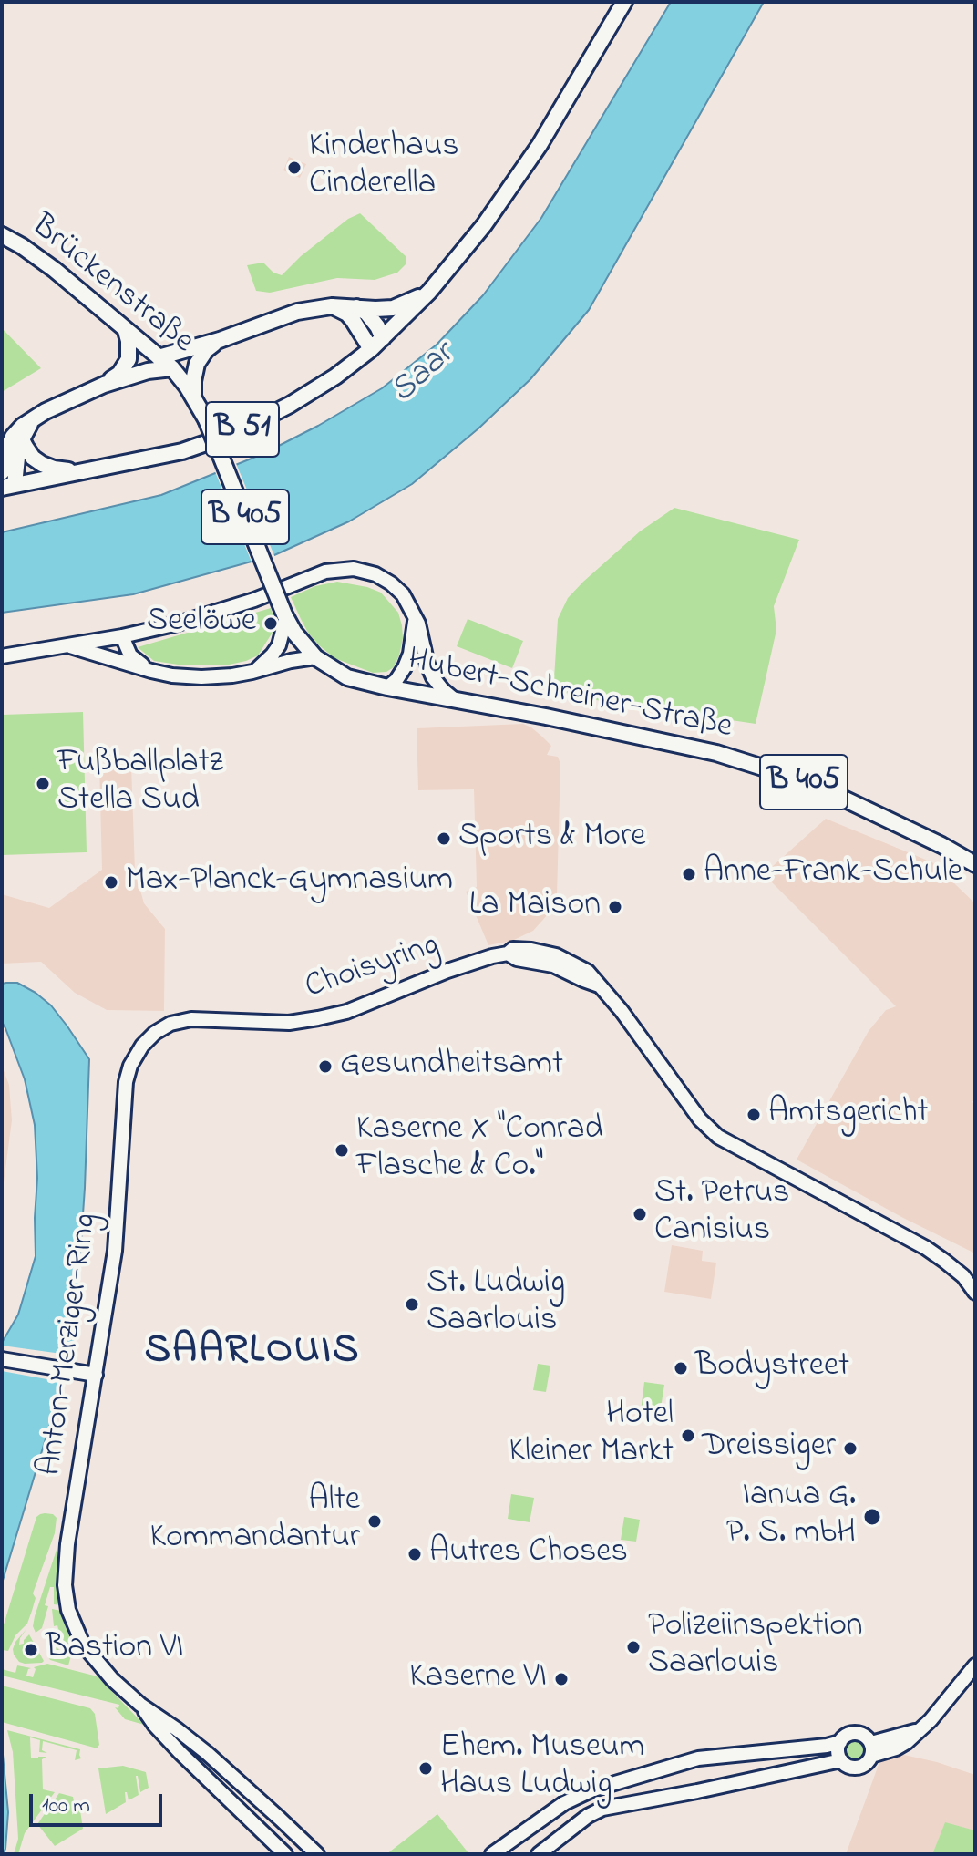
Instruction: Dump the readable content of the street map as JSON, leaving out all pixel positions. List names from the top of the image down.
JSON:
{
  "streets": {
    "main road": [
      "Brückenstraße",
      "B 51",
      "B 405",
      "Hubert-Schreiner-Straße"
    ],
    "street": ["Choisyring", "Anton-Merziger-Ring"]
  },
  "crossings": [
    ["Brückenstraße", "B 51"],
    ["Brückenstraße", "Hubert-Schreiner-Straße"],
    ["Choisyring", "Anton-Merziger-Ring"]
  ],
  "districts": ["SAARLOUIS"],
  "water": ["Saar"],
  "places": [
    "Kinderhaus Cinderella",
    "Seelöwe",
    "Fußballplatz Stella Sud",
    "Sports & More",
    "Anne-Frank-Schule",
    "Max-Planck-Gymnasium",
    "La Maison",
    "Gesundheitsamt",
    "Amtsgericht",
    "Kaserne X \"Conrad Flasche & Co.\"",
    "St. Petrus Canisius",
    "St. Ludwig Saarlouis",
    "Bodystreet",
    "Hotel Kleiner Markt",
    "Dreissiger",
    "Ianua G. P. S. mbH",
    "Alte Kommandantur",
    "Autres Choses",
    "Polizeiinspektion Saarlouis",
    "Bastion VI",
    "Kaserne VI",
    "Ehem. Museum Haus Ludwig"
  ],
  "scale_bar": "100 m"
}
